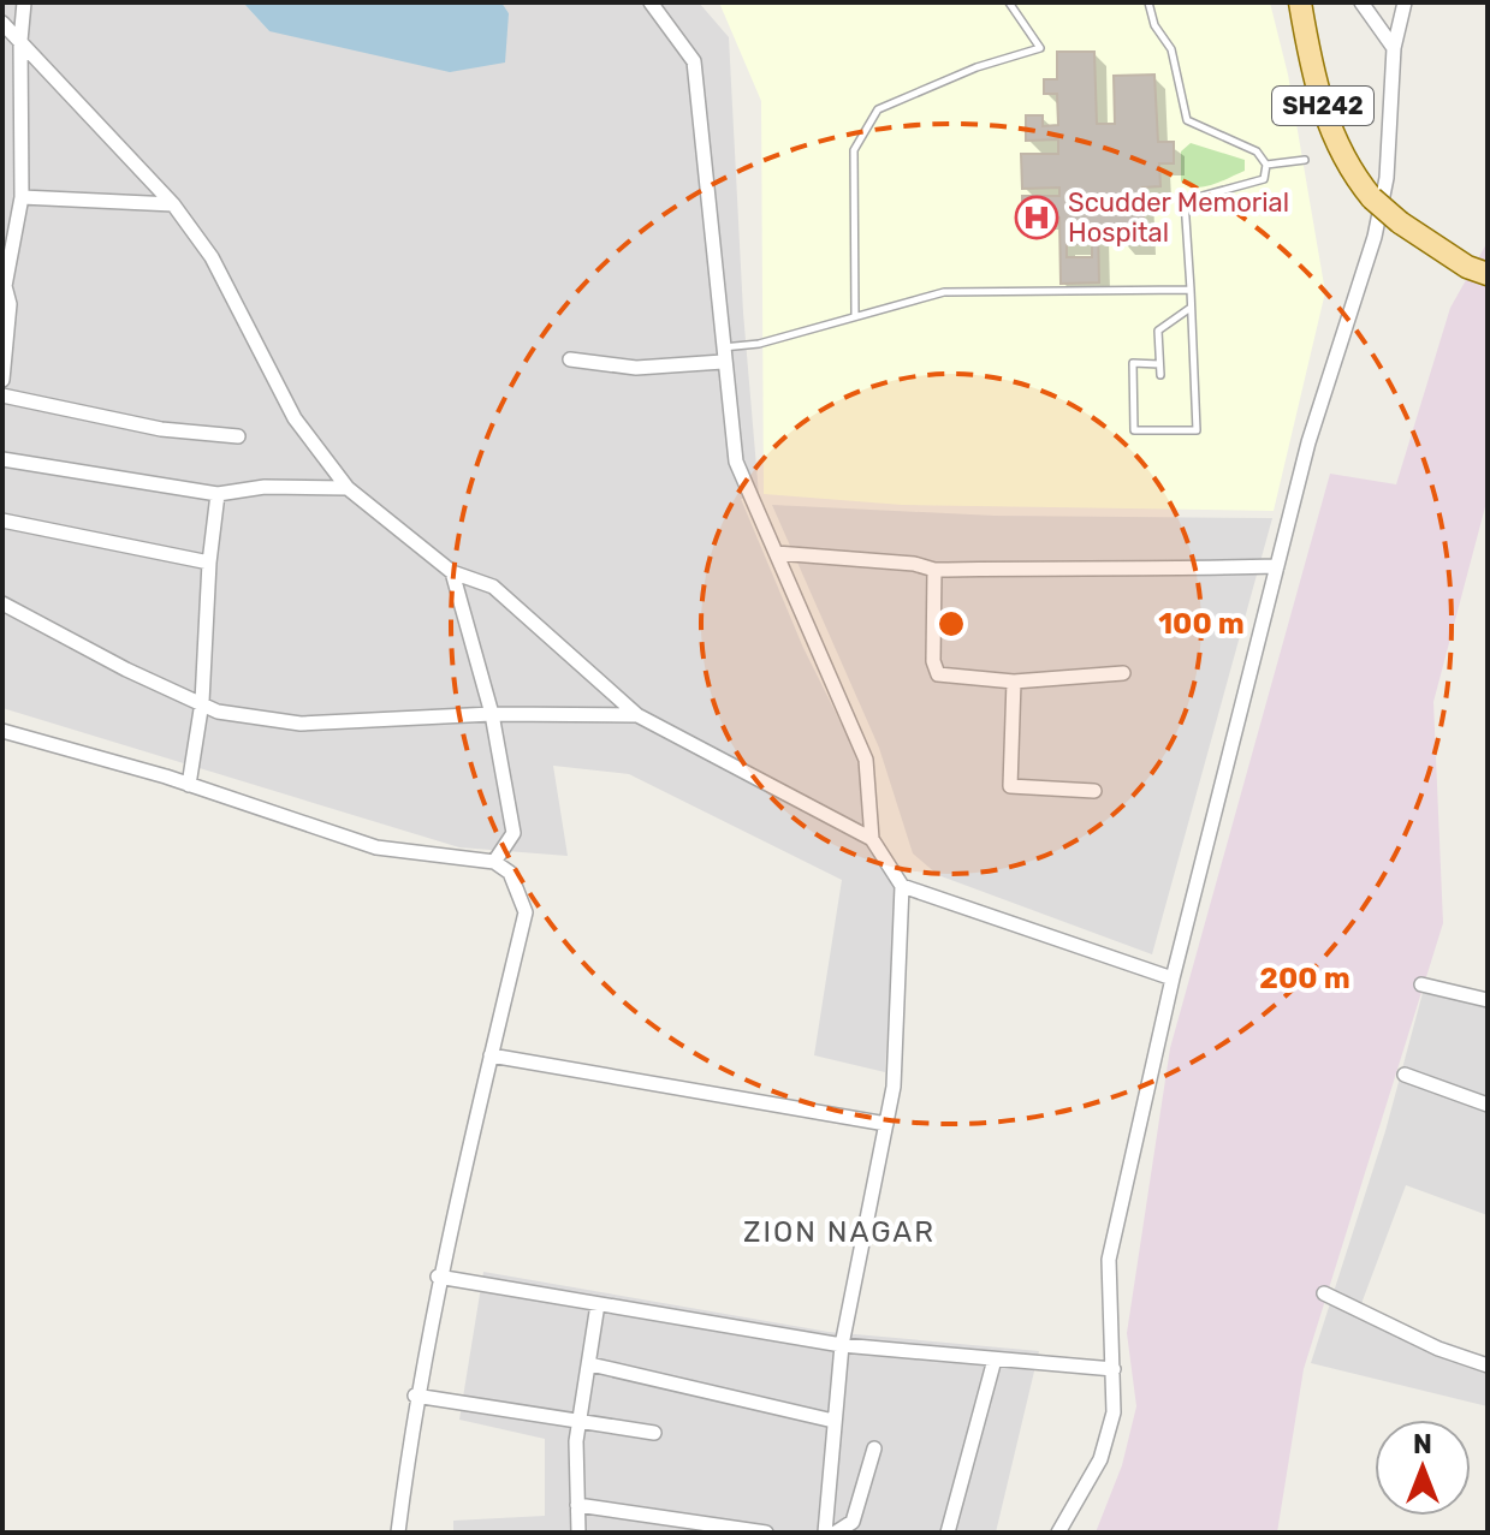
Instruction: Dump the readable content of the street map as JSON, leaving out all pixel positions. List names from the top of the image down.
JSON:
{
  "streets": {
    "main road": ["SH242"]
  },
  "districts": ["ZION NAGAR"],
  "places": {
    "hospital": ["Scudder Memorial Hospital"]
  },
  "north": "top",
  "rings": ["100 m", "200 m"]
}
